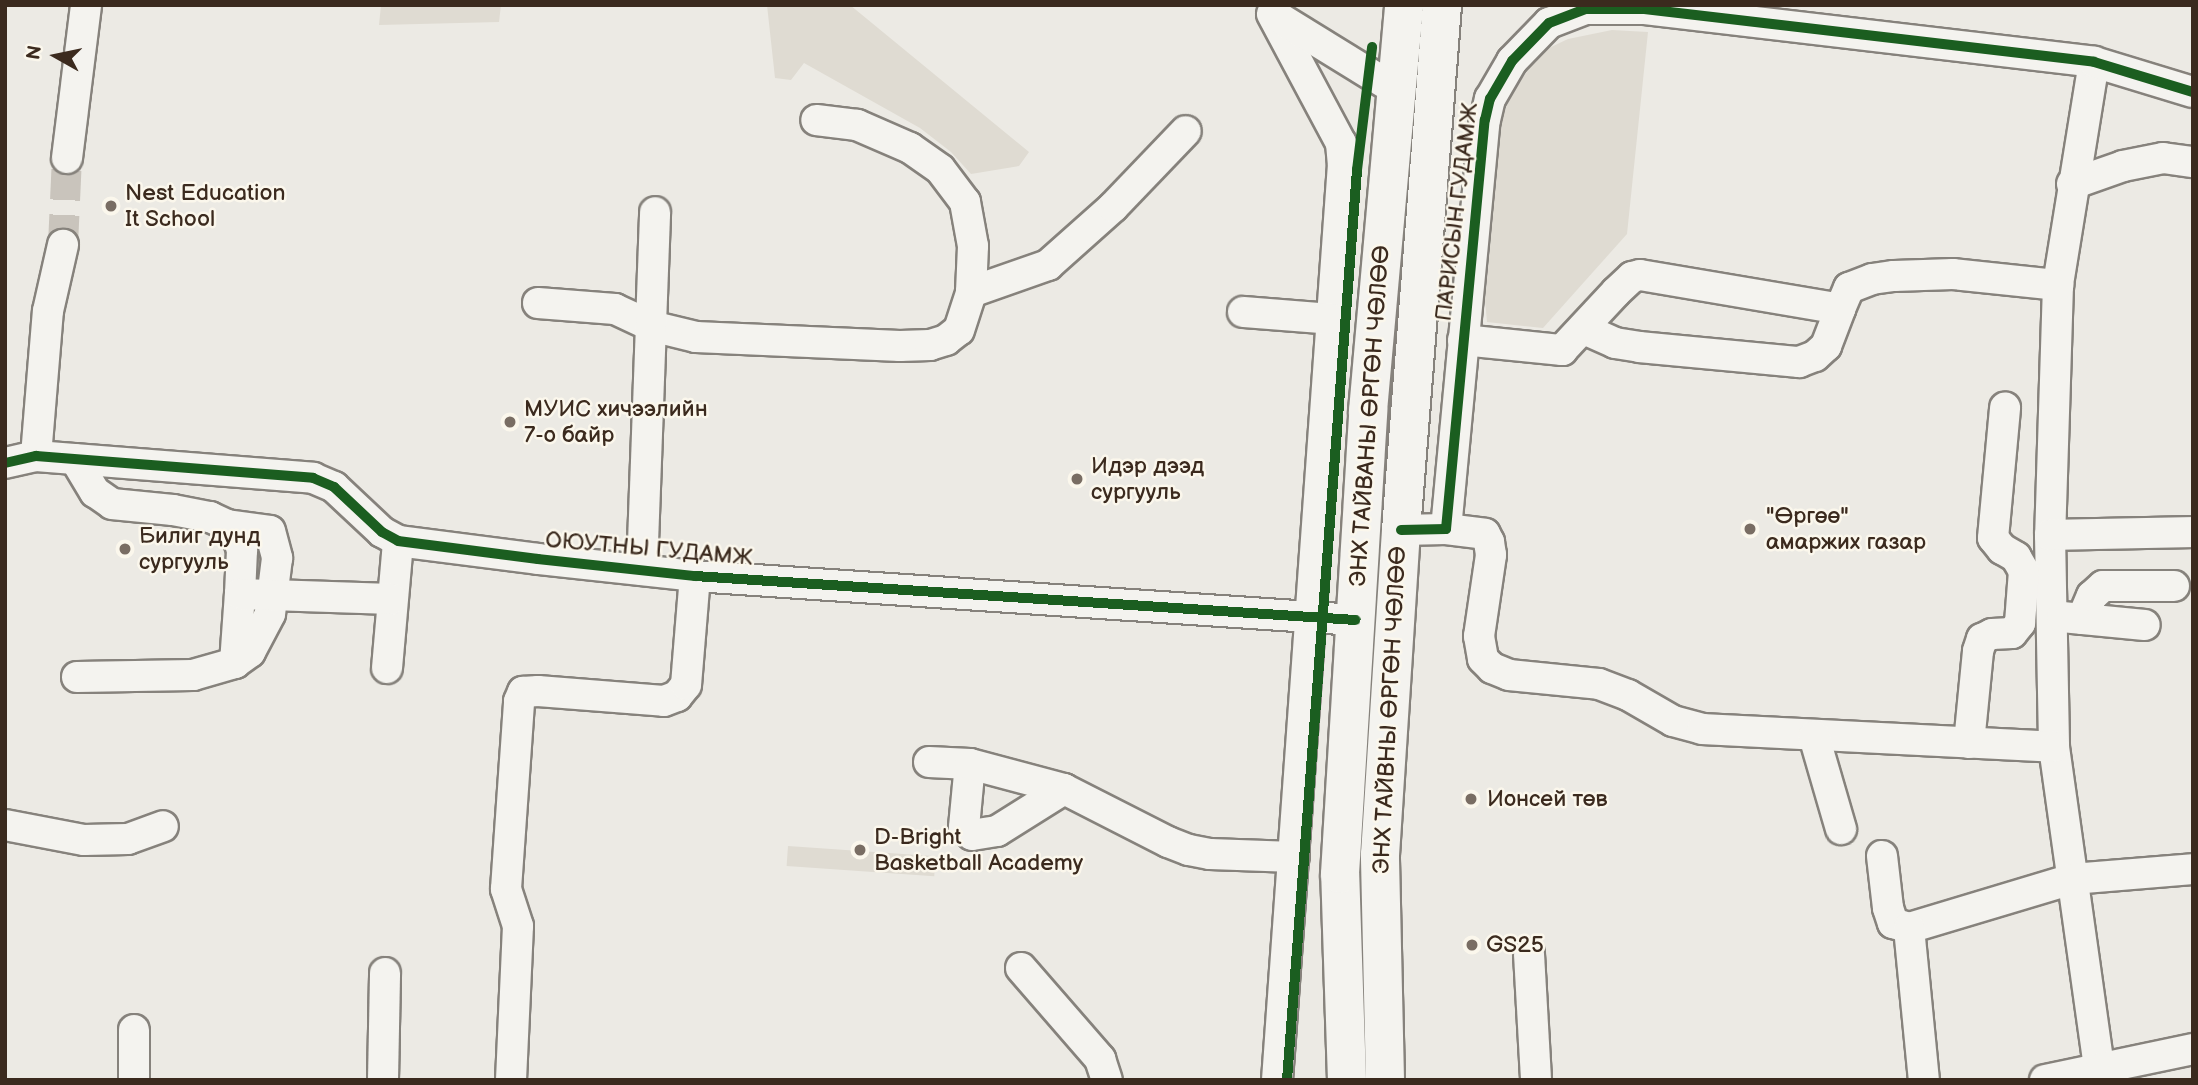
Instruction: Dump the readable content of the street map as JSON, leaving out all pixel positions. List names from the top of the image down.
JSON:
{
  "streets": {
    "highway": ["ЭНХ ТАЙВАНЫ ӨРГӨН ЧӨЛӨӨ", "ЭНХ ТАЙВНЫ ӨРГӨН ЧӨЛӨӨ"],
    "street": ["ПАРИСЫН ГУДАМЖ", "ОЮУТНЫ ГУДАМЖ"]
  },
  "crossings": [
    ["ЭНХ ТАЙВАНЫ ӨРГӨН ЧӨЛӨӨ", "ОЮУТНЫ ГУДАМЖ"]
  ],
  "places": [
    "Nest Education It School",
    "МУИС хичээлийн 7-о байр",
    "Идэр дээд сургууль",
    "\"Өргөө\" амаржих газар",
    "Билиг дунд сургууль",
    "Ионсей төв",
    "D-Bright Basketball Academy",
    "GS25"
  ],
  "north": "left"
}
